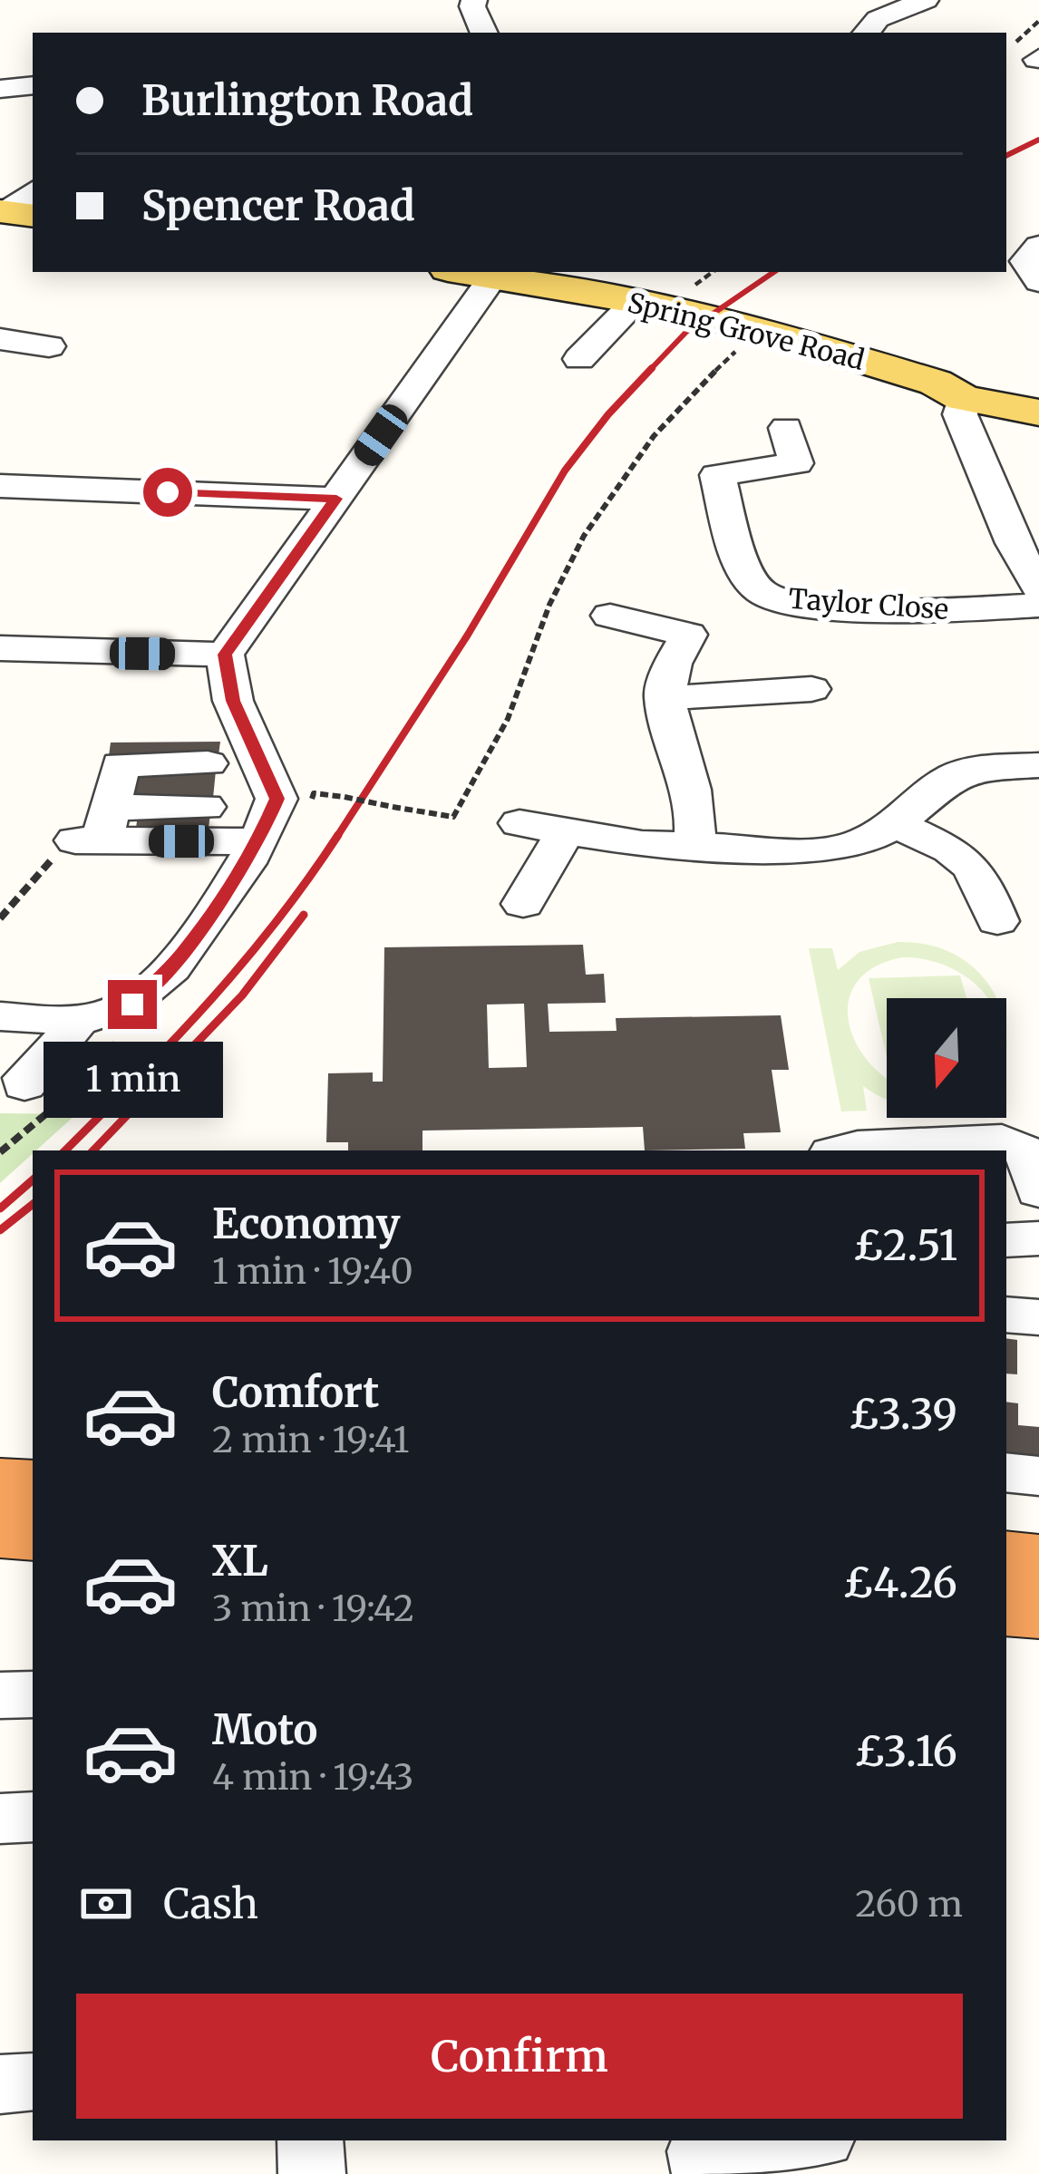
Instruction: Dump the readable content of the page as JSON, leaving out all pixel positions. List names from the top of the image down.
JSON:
{
  "streets": {
    "main road": ["Spring Grove Road"],
    "street": ["Taylor Close"]
  },
  "north": "bottom",
  "page": {
    "banner": ["Burlington Road", "Spencer Road"],
    "bubble": "1 min",
    "list": [
      {
        "name": "Economy",
        "note": "1 min · 19:40",
        "value": "£2.51"
      },
      {
        "name": "Comfort",
        "note": "2 min · 19:41",
        "value": "£3.39"
      },
      {
        "name": "XL",
        "note": "3 min · 19:42",
        "value": "£4.26"
      },
      {
        "name": "Moto",
        "note": "4 min · 19:43",
        "value": "£3.16"
      }
    ],
    "pay": ["Cash", "260 m"],
    "buttons": "Confirm"
  }
}
